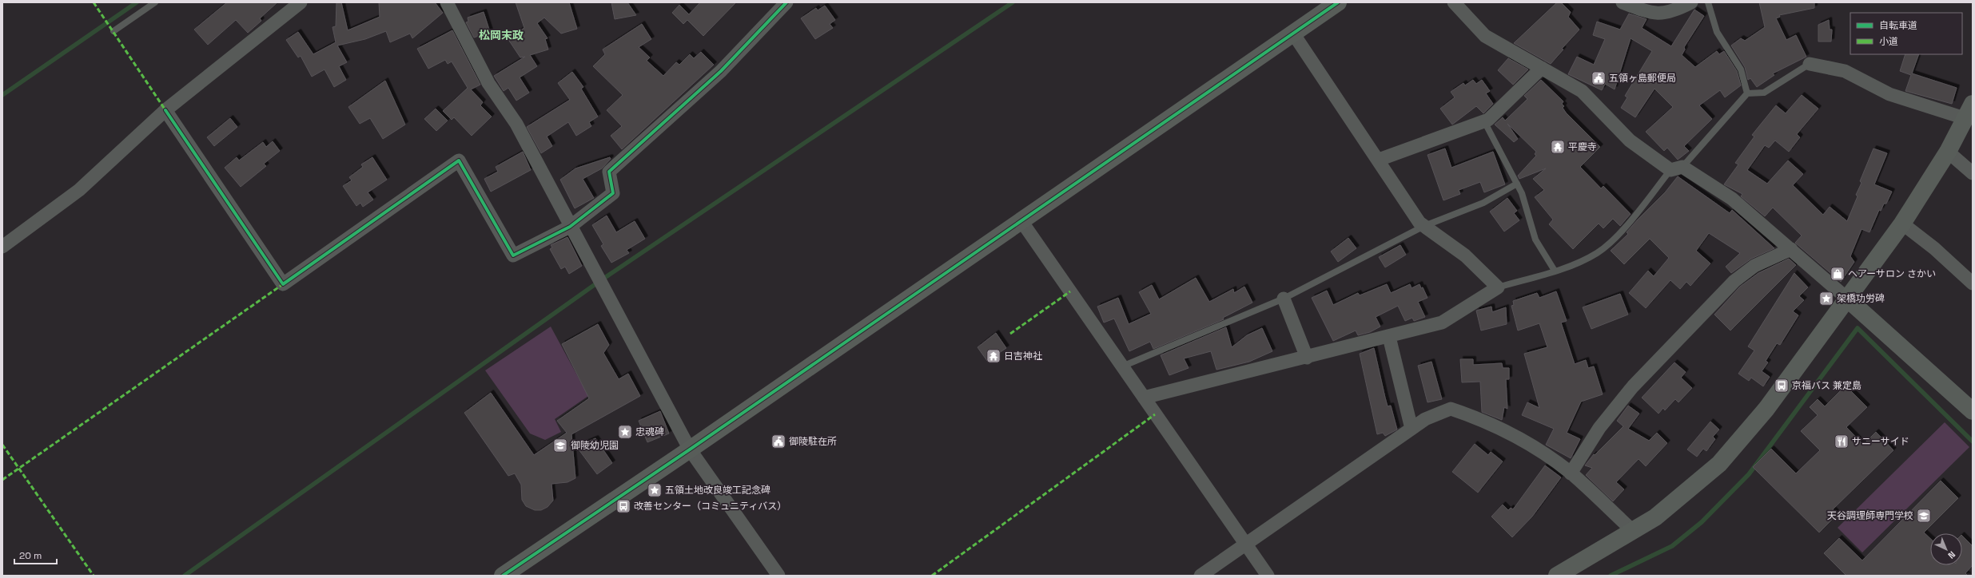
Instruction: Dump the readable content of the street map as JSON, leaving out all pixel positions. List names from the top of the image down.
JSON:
{
  "districts": ["松岡末政"],
  "places": {
    "public building": ["五領ヶ島郵便局", "御陵駐在所"],
    "temple": ["平慶寺", "日吉神社"],
    "shop": ["ヘアーサロン さかい"],
    "place": ["架橋功労碑", "忠魂碑", "五領土地改良竣工記念碑"],
    "bus stop": ["京福バス 兼定島", "改善センター（コミュニティバス）"],
    "restaurant": ["サニーサイド"],
    "school or university": ["御陵幼児園", "天谷調理師専門学校"]
  },
  "legend": ["自転車道", "小道"],
  "scale_bar": "20 m",
  "north": "bottom right"
}
